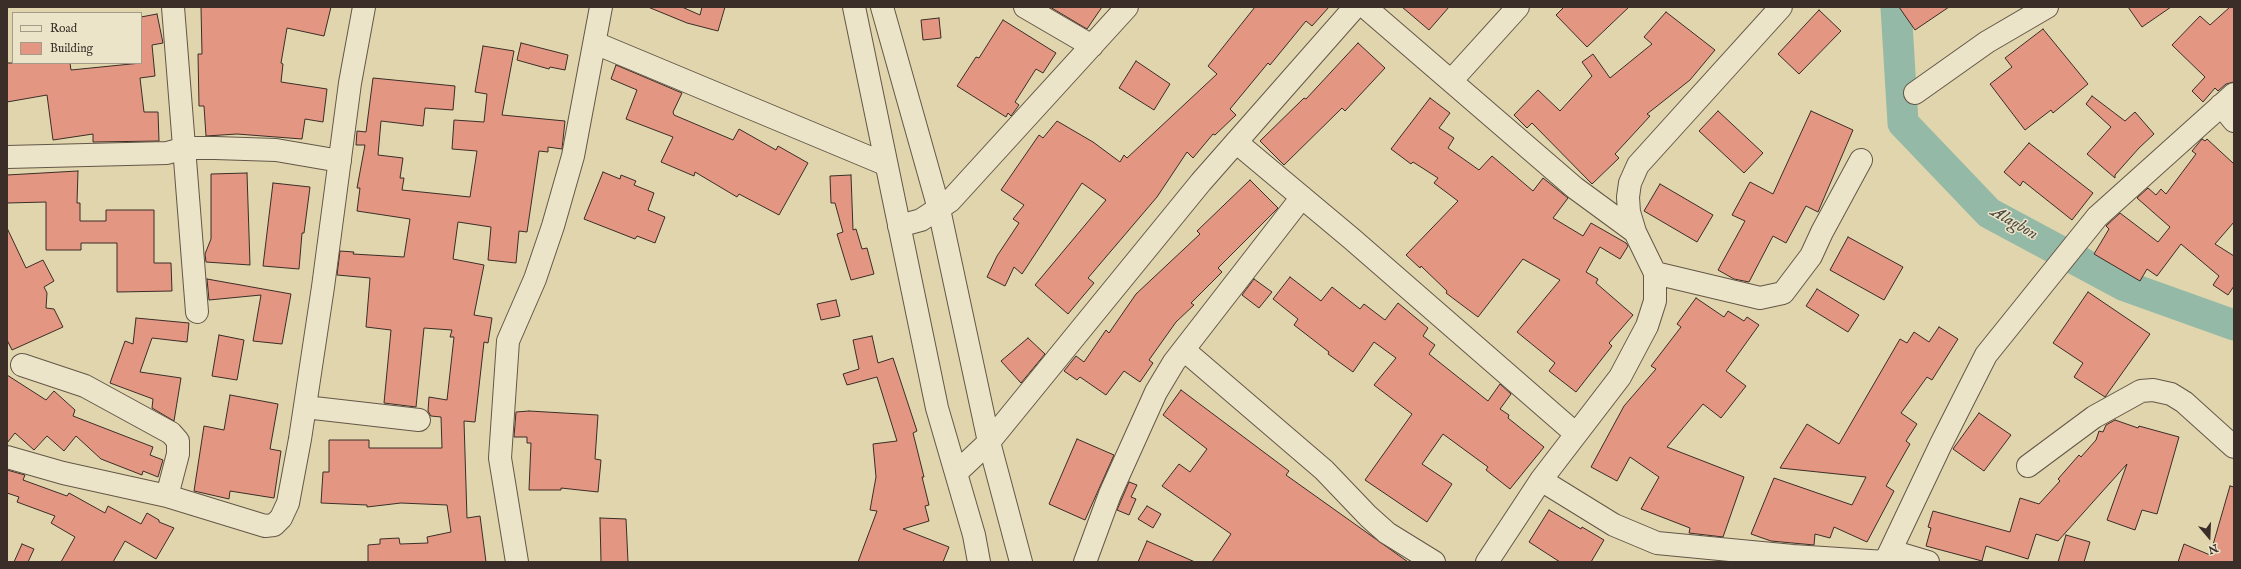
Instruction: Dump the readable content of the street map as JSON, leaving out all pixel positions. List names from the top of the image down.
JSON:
{
  "water": ["Alagbon"],
  "legend": ["Road", "Building"],
  "north": "bottom"
}
